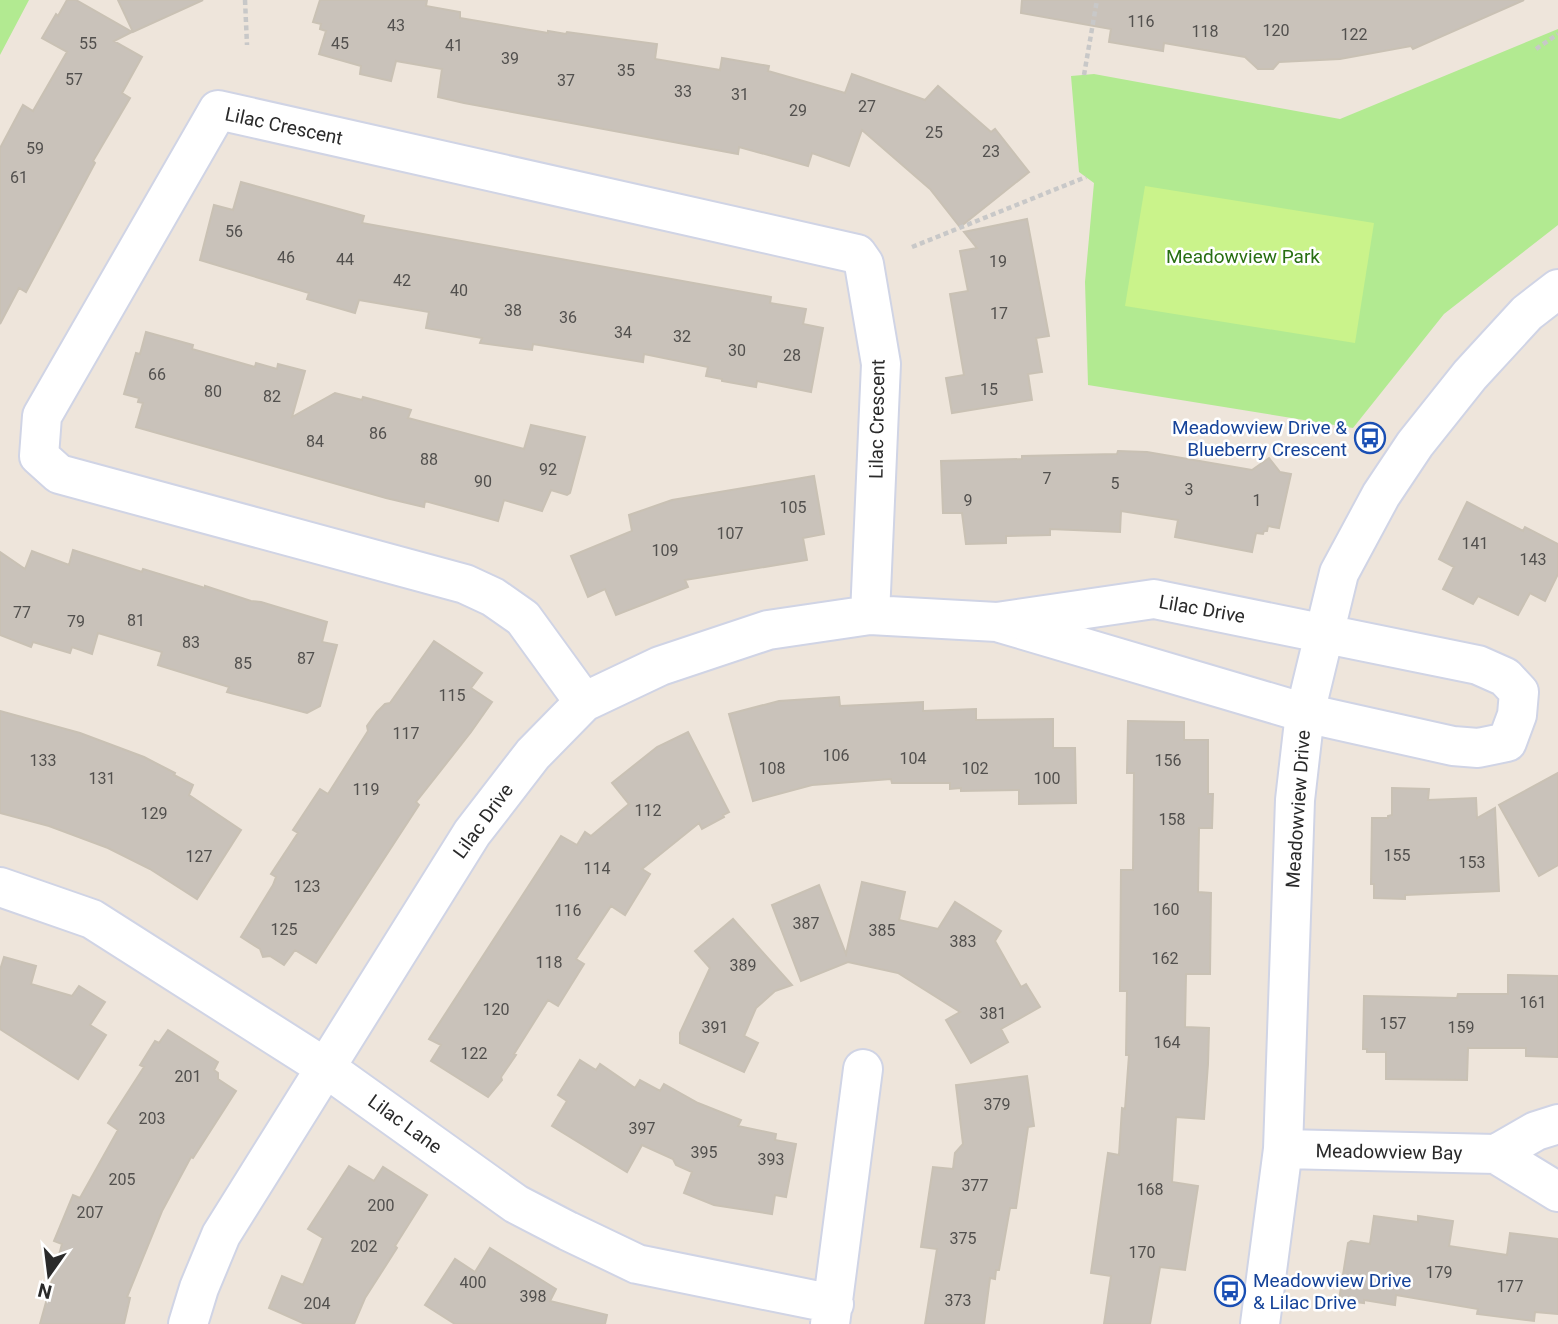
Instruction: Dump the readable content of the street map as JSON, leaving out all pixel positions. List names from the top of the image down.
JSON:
{
  "streets": {
    "street": [
      "Lilac Crescent",
      "Lilac Drive",
      "Meadowview Drive",
      "Lilac Lane",
      "Meadowview Bay"
    ]
  },
  "crossings": [
    ["Lilac Crescent", "Lilac Drive"],
    ["Lilac Drive", "Meadowview Drive"],
    ["Lilac Drive", "Lilac Lane"],
    ["Meadowview Drive", "Meadowview Bay"]
  ],
  "parks": ["Meadowview Park"],
  "places": {
    "bus stop": ["Meadowview Drive & Blueberry Crescent", "Meadowview Drive & Lilac Drive"]
  },
  "house_numbers": [
    "116",
    "43",
    "120",
    "118",
    "122",
    "55",
    "45",
    "41",
    "39",
    "35",
    "57",
    "37",
    "33",
    "31",
    "27",
    "29",
    "25",
    "59",
    "23",
    "61",
    "56",
    "46",
    "44",
    "19",
    "42",
    "40",
    "38",
    "17",
    "36",
    "34",
    "32",
    "30",
    "28",
    "66",
    "15",
    "80",
    "82",
    "86",
    "84",
    "88",
    "92",
    "7",
    "90",
    "5",
    "3",
    "9",
    "1",
    "105",
    "107",
    "141",
    "109",
    "143",
    "77",
    "81",
    "79",
    "83",
    "87",
    "85",
    "115",
    "117",
    "106",
    "104",
    "133",
    "156",
    "108",
    "102",
    "131",
    "100",
    "119",
    "112",
    "129",
    "158",
    "155",
    "127",
    "153",
    "114",
    "123",
    "160",
    "116",
    "387",
    "125",
    "385",
    "383",
    "162",
    "118",
    "389",
    "161",
    "120",
    "381",
    "157",
    "391",
    "159",
    "164",
    "122",
    "201",
    "379",
    "203",
    "397",
    "395",
    "393",
    "205",
    "377",
    "168",
    "200",
    "207",
    "375",
    "202",
    "170",
    "179",
    "400",
    "177",
    "398",
    "373",
    "204"
  ],
  "north": "bottom"
}
